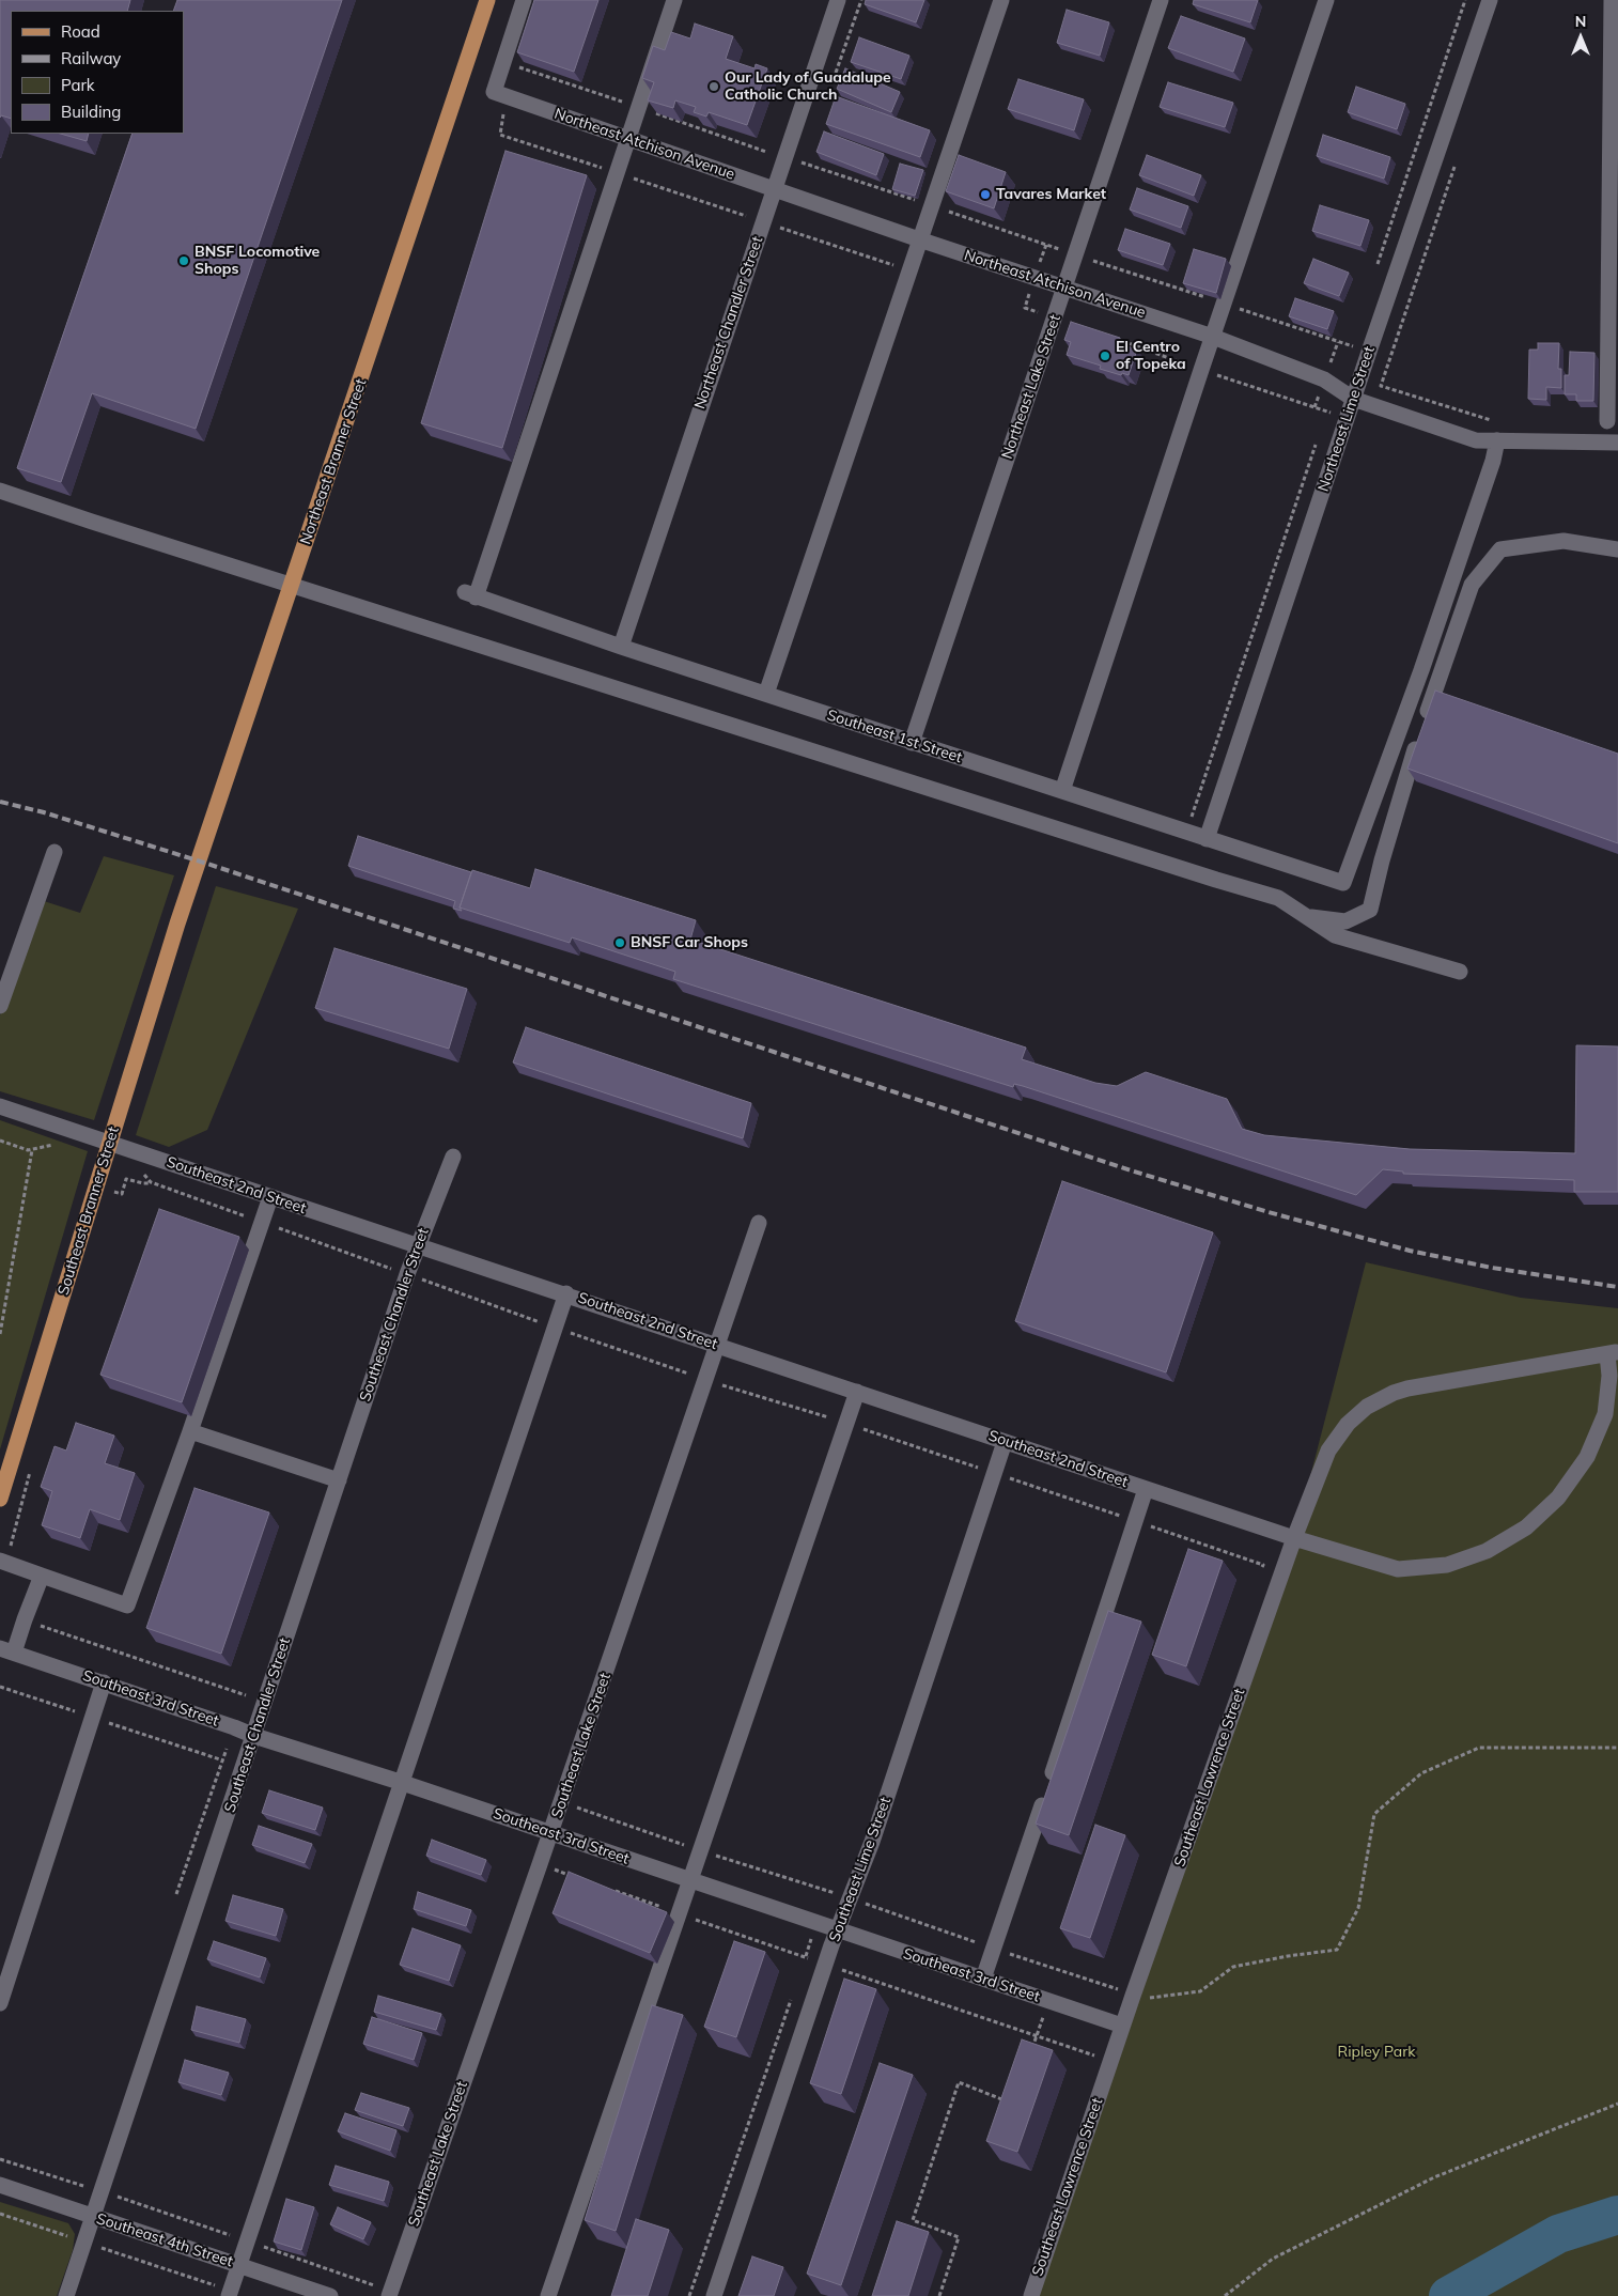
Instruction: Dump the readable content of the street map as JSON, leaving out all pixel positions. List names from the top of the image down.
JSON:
{
  "streets": {
    "main road": ["Northeast Branner Street", "Southeast Branner Street"],
    "street": [
      "Northeast Atchison Avenue",
      "Northeast Chandler Street",
      "Northeast Lake Street",
      "Northeast Lime Street",
      "Southeast 1st Street",
      "Southeast 2nd Street",
      "Southeast Chandler Street",
      "Southeast 3rd Street",
      "Southeast Lake Street",
      "Southeast Lawrence Street",
      "Southeast Lime Street",
      "Southeast 4th Street"
    ]
  },
  "crossings": [
    ["Northeast Atchison Avenue", "Northeast Chandler Street"],
    ["Northeast Atchison Avenue", "Northeast Lake Street"],
    ["Northeast Atchison Avenue", "Northeast Lime Street"],
    ["Northeast Atchison Avenue", "Southeast 1st Street"],
    ["Northeast Chandler Street", "Southeast 1st Street"],
    ["Northeast Lake Street", "Southeast 1st Street"],
    ["Northeast Lime Street", "Southeast 1st Street"],
    ["Northeast Branner Street", "Southeast Branner Street"],
    ["Southeast 2nd Street", "Southeast Chandler Street"],
    ["Southeast 2nd Street", "Southeast Lake Street"],
    ["Southeast 2nd Street", "Southeast Lawrence Street"],
    ["Southeast 2nd Street", "Southeast Lime Street"],
    ["Southeast Chandler Street", "Southeast 3rd Street"],
    ["Southeast Chandler Street", "Southeast 4th Street"],
    ["Southeast 3rd Street", "Southeast Lake Street"],
    ["Southeast 3rd Street", "Southeast Lawrence Street"],
    ["Southeast 3rd Street", "Southeast Lime Street"]
  ],
  "parks": ["Ripley Park"],
  "places": [
    "Our Lady of Guadalupe Catholic Church",
    "Tavares Market",
    "BNSF Locomotive Shops",
    "El Centro of Topeka",
    "BNSF Car Shops"
  ],
  "legend": [
    "Road",
    "Railway",
    "Park",
    "Building"
  ],
  "north": "top"
}
